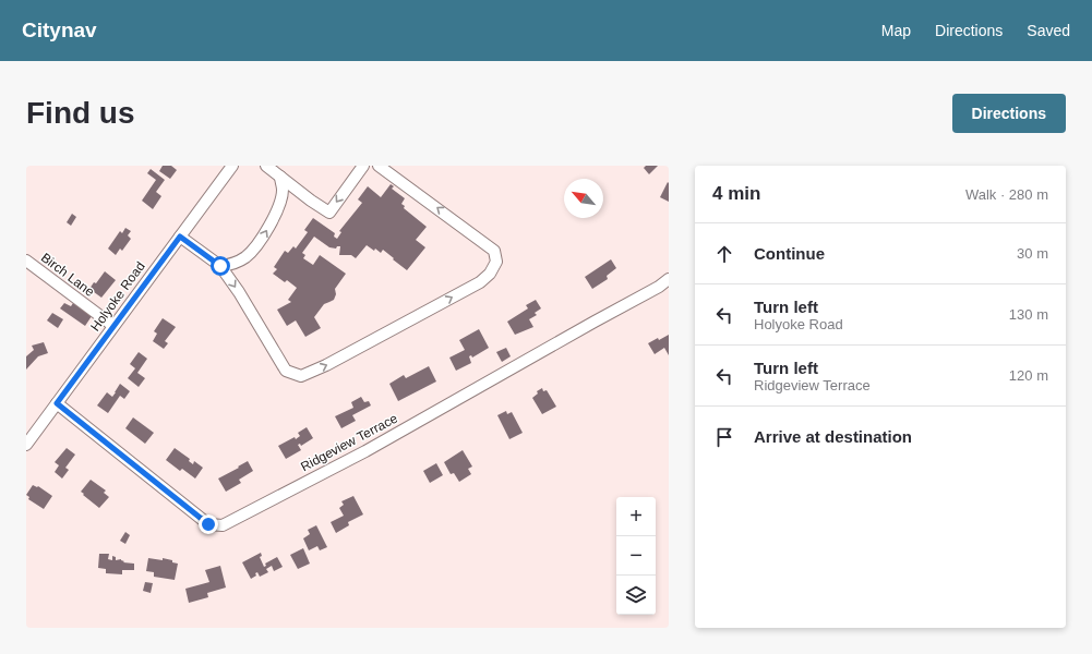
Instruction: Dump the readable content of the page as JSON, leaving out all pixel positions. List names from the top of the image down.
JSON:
{
  "streets": {
    "street": ["Birch Lane", "Holyoke Road", "Ridgeview Terrace"]
  },
  "crossings": [
    ["Birch Lane", "Holyoke Road"],
    ["Holyoke Road", "Ridgeview Terrace"]
  ],
  "north": "top left",
  "page": {
    "header": "Citynav",
    "nav": ["Map", "Directions", "Saved"],
    "buttons": "Directions",
    "title": "Find us",
    "heading": ["4 min", "Walk · 280 m"],
    "list": [
      ["Continue", "30 m"],
      ["Turn left", "Holyoke Road", "130 m"],
      ["Turn left", "Ridgeview Terrace", "120 m"],
      "Arrive at destination"
    ],
    "map_buttons": ["+", "−"]
  }
}
